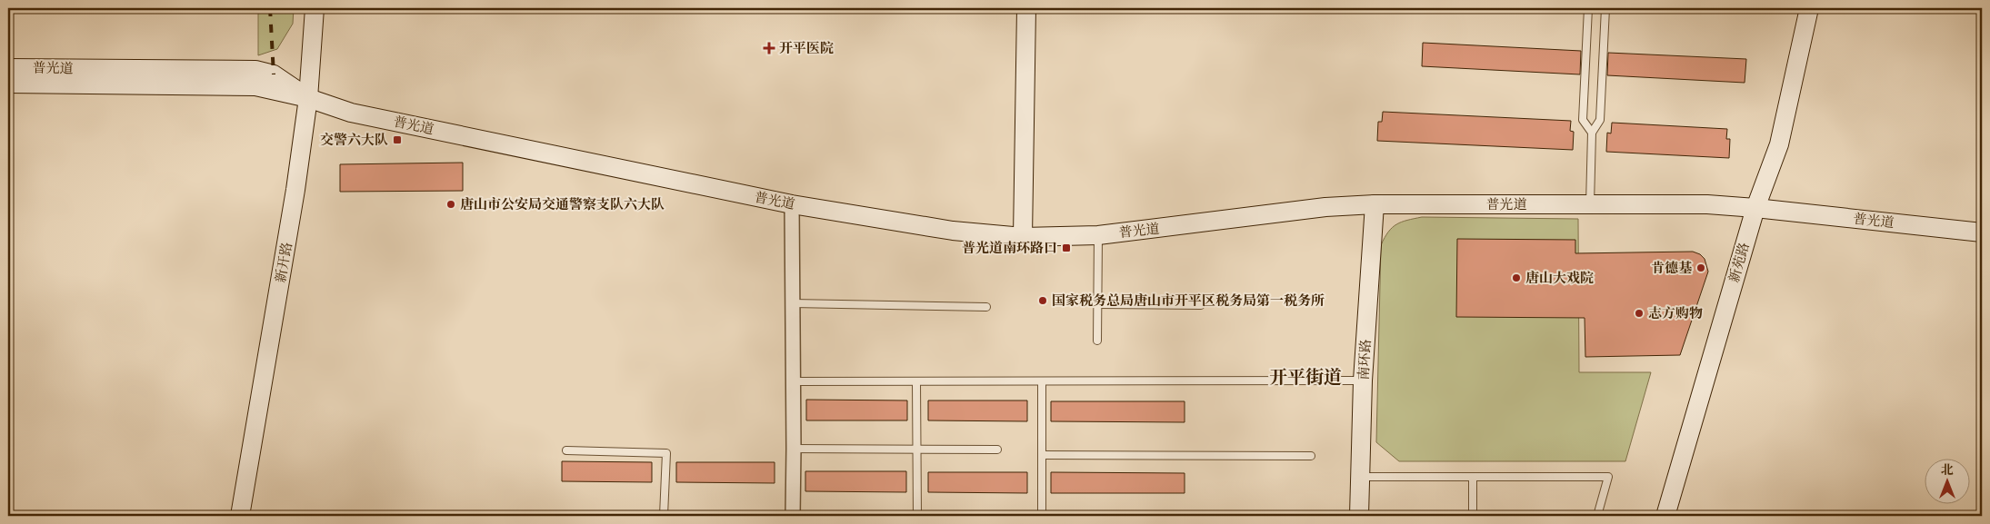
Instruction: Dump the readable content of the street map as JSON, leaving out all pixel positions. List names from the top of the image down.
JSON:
{
  "streets": {
    "street": [
      "普光道",
      "新开路",
      "新苑路",
      "南环路"
    ]
  },
  "crossings": [
    ["普光道", "新开路"],
    ["普光道", "新苑路"],
    ["普光道", "南环路"]
  ],
  "districts": ["开平街道"],
  "places": {
    "health": ["开平医院"],
    "transit": ["交警六大队", "普光道南环路口"],
    "other": [
      "唐山市公安局交通警察支队六大队",
      "肯德基",
      "唐山大戏院",
      "国家税务总局唐山市开平区税务局第一税务所",
      "志方购物"
    ]
  },
  "north": "top"
}
